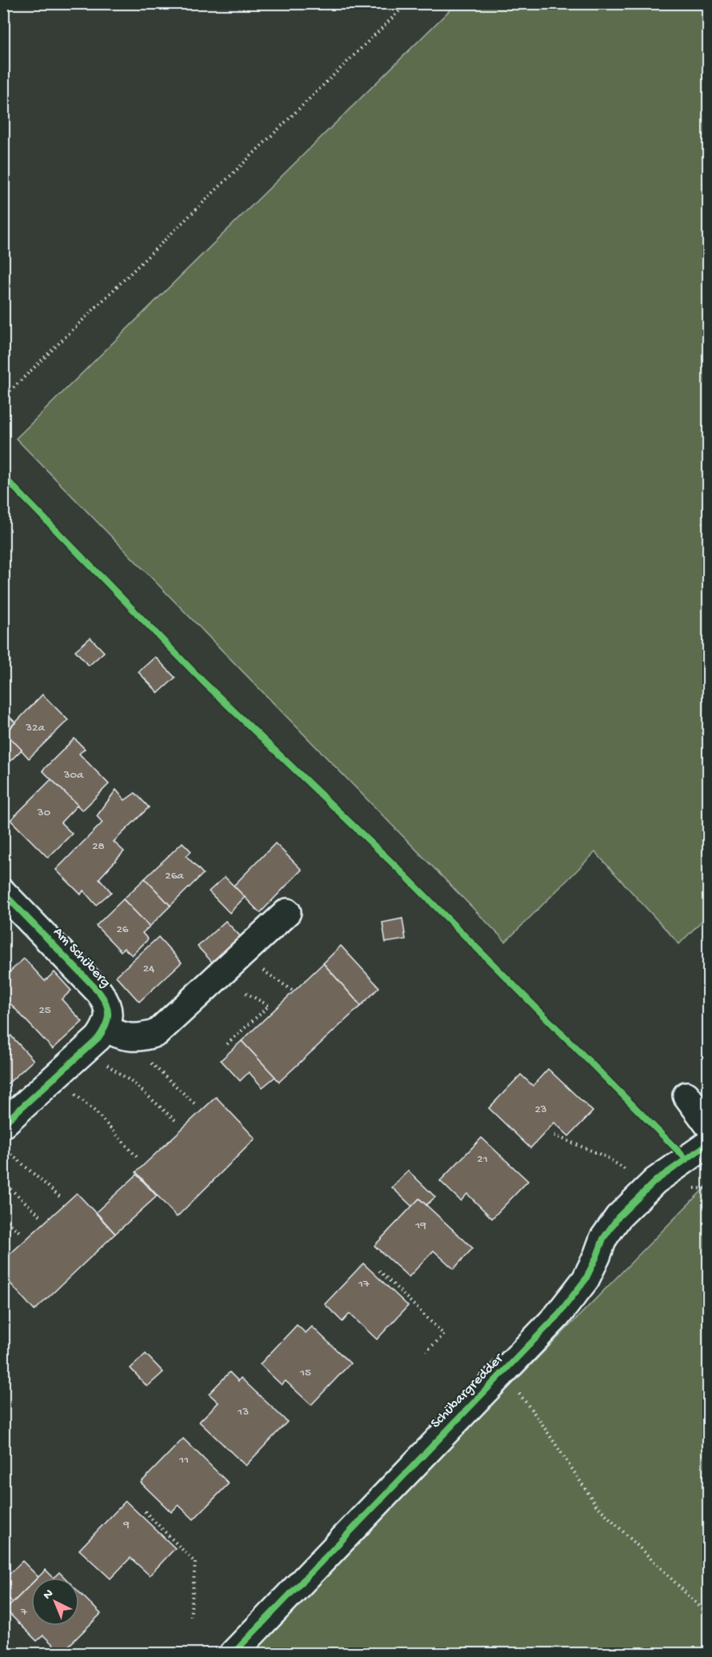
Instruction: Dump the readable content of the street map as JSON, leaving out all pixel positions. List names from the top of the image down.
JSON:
{
  "streets": {
    "street": ["Am Schüberg", "Schübargredder"]
  },
  "house_numbers": [
    "32a",
    "30a",
    "30",
    "28",
    "26a",
    "26",
    "24",
    "25",
    "23",
    "21",
    "19",
    "17",
    "15",
    "13",
    "11",
    "9",
    "7"
  ],
  "north": "top left"
}
